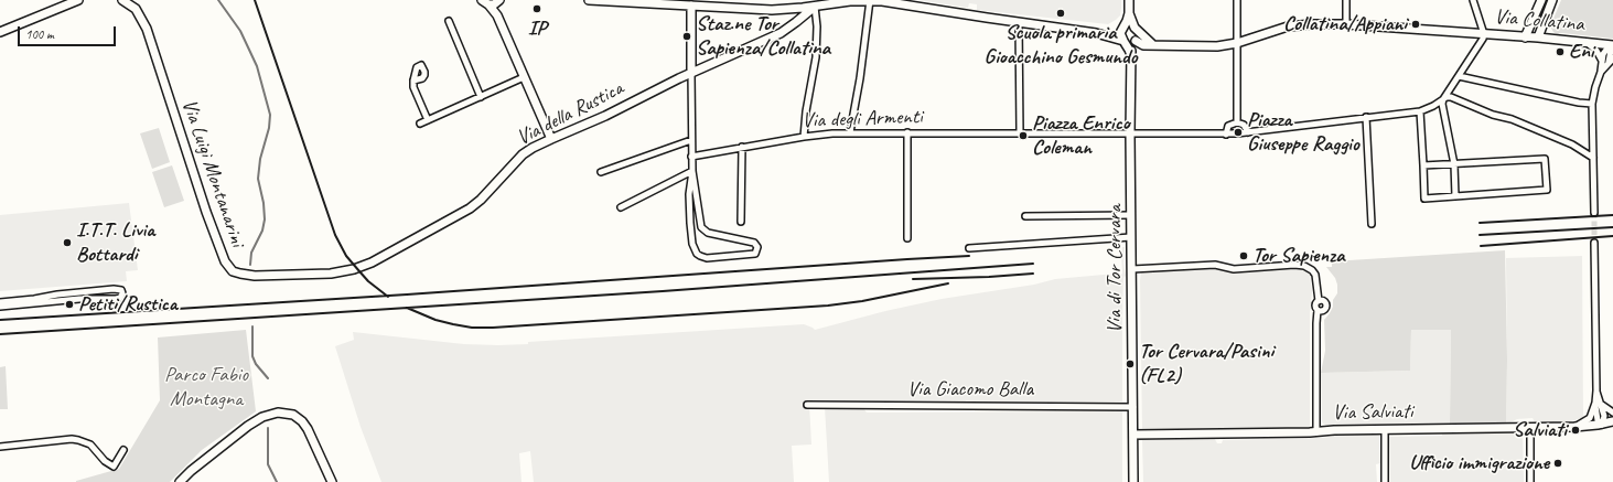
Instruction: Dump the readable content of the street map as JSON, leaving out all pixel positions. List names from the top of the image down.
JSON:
{
  "streets": {
    "street": [
      "Via Collatina",
      "Via della Rustica",
      "Via degli Armenti",
      "Via Luigi Montanarini",
      "Via di Tor Cervara",
      "Via Giacomo Balla",
      "Via Salviati"
    ]
  },
  "crossings": [
    ["Via Collatina", "Via di Tor Cervara"],
    ["Via della Rustica", "Via Luigi Montanarini"],
    ["Via di Tor Cervara", "Via Giacomo Balla"],
    ["Via di Tor Cervara", "Via Salviati"]
  ],
  "parks": ["Parco Fabio Montagna"],
  "places": [
    "IP",
    "Scuola primaria Gioacchino Gesmundo",
    "Collatina/Appiani",
    "Staz.ne Tor Sapienza/Collatina",
    "Eni",
    "Piazza Giuseppe Raggio",
    "Piazza Enrico Coleman",
    "I.T.T. Livia Bottardi",
    "Tor Sapienza",
    "Petiti/Rustica",
    "Tor Cervara/Pasini (FL2)",
    "Salviati",
    "Ufficio immigrazione"
  ],
  "scale_bar": "100 m"
}
